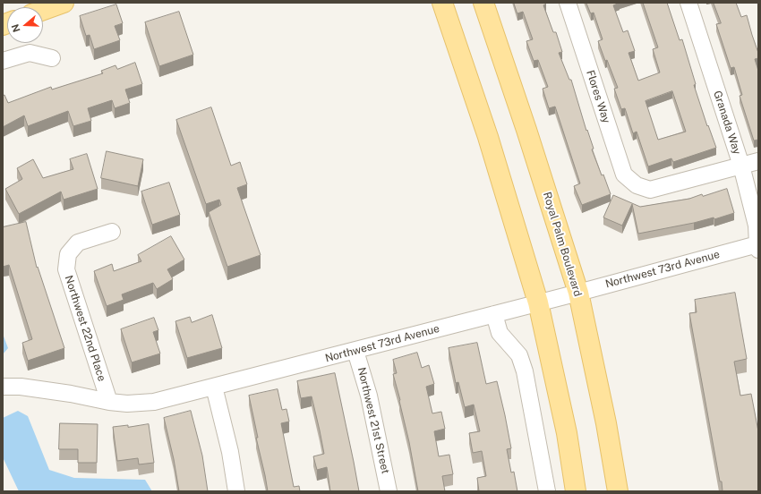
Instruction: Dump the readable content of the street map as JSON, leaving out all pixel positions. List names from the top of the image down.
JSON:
{
  "streets": {
    "main road": ["Royal Palm Boulevard"],
    "street": [
      "Flores Way",
      "Granada Way",
      "Northwest 73rd Avenue",
      "Northwest 22nd Place",
      "Northwest 21st Street"
    ]
  },
  "crossings": [
    ["Flores Way", "Granada Way"],
    ["Granada Way", "Northwest 73rd Avenue"],
    ["Royal Palm Boulevard", "Northwest 73rd Avenue"],
    ["Northwest 73rd Avenue", "Northwest 22nd Place"],
    ["Northwest 73rd Avenue", "Northwest 21st Street"]
  ],
  "north": "left"
}
